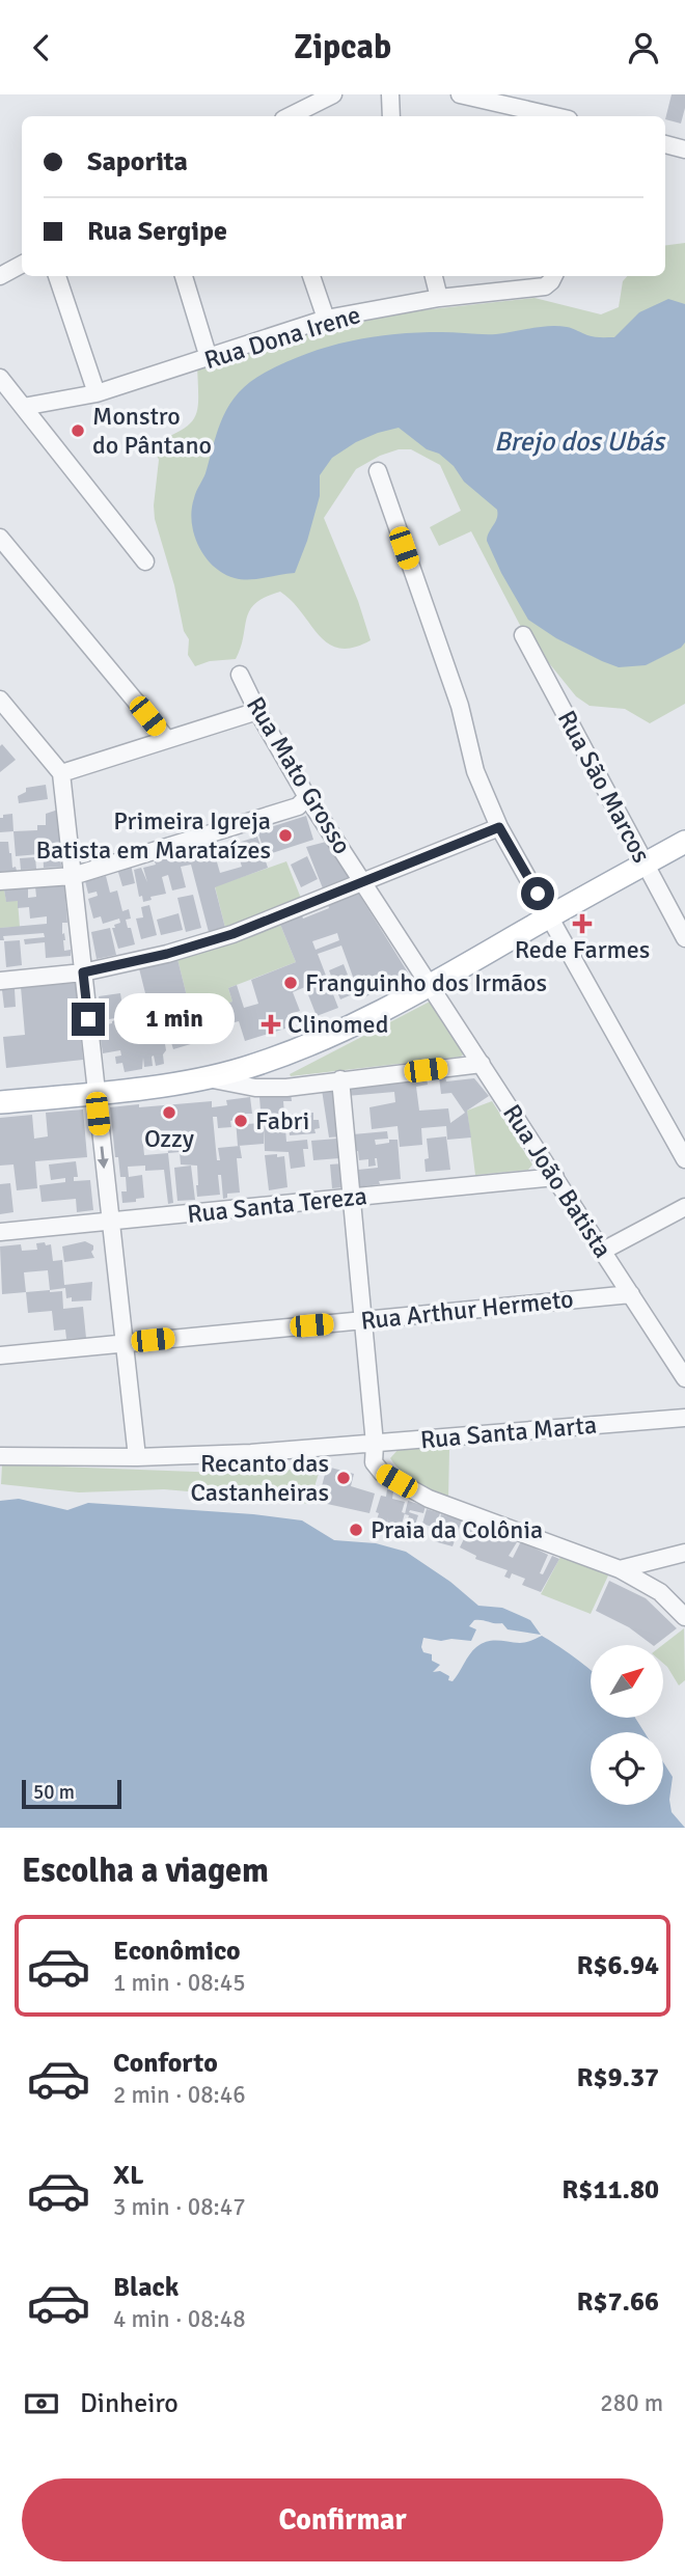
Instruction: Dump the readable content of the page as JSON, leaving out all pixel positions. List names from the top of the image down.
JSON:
{
  "streets": {
    "street": [
      "Rua Dona Irene",
      "Rua Mato Grosso",
      "Rua São Marcos",
      "Rua João Batista",
      "Rua Santa Tereza",
      "Rua Arthur Hermeto",
      "Rua Santa Marta"
    ]
  },
  "crossings": [
    ["Rua Mato Grosso", "Rua João Batista"],
    ["Rua João Batista", "Rua Santa Tereza"],
    ["Rua João Batista", "Rua Arthur Hermeto"]
  ],
  "water": ["Brejo dos Ubás"],
  "places": {
    "other": [
      "Monstro do Pântano",
      "Primeira Igreja Batista em Marataízes",
      "Franguinho dos Irmãos",
      "Ozzy",
      "Fabri",
      "Recanto das Castanheiras",
      "Praia da Colônia"
    ],
    "health": ["Rede Farmes", "Clinomed"]
  },
  "scale_bar": "50 m",
  "north": "top right",
  "page": {
    "header": "Zipcab",
    "banner": ["Saporita", "Rua Sergipe"],
    "bubble": "1 min",
    "scale": "50 m",
    "heading": "Escolha a viagem",
    "list": [
      {
        "name": "Econômico",
        "note": "1 min · 08:45",
        "value": "R$6.94"
      },
      {
        "name": "Conforto",
        "note": "2 min · 08:46",
        "value": "R$9.37"
      },
      {
        "name": "XL",
        "note": "3 min · 08:47",
        "value": "R$11.80"
      },
      {
        "name": "Black",
        "note": "4 min · 08:48",
        "value": "R$7.66"
      }
    ],
    "pay": ["Dinheiro", "280 m"],
    "buttons": "Confirmar"
  }
}
